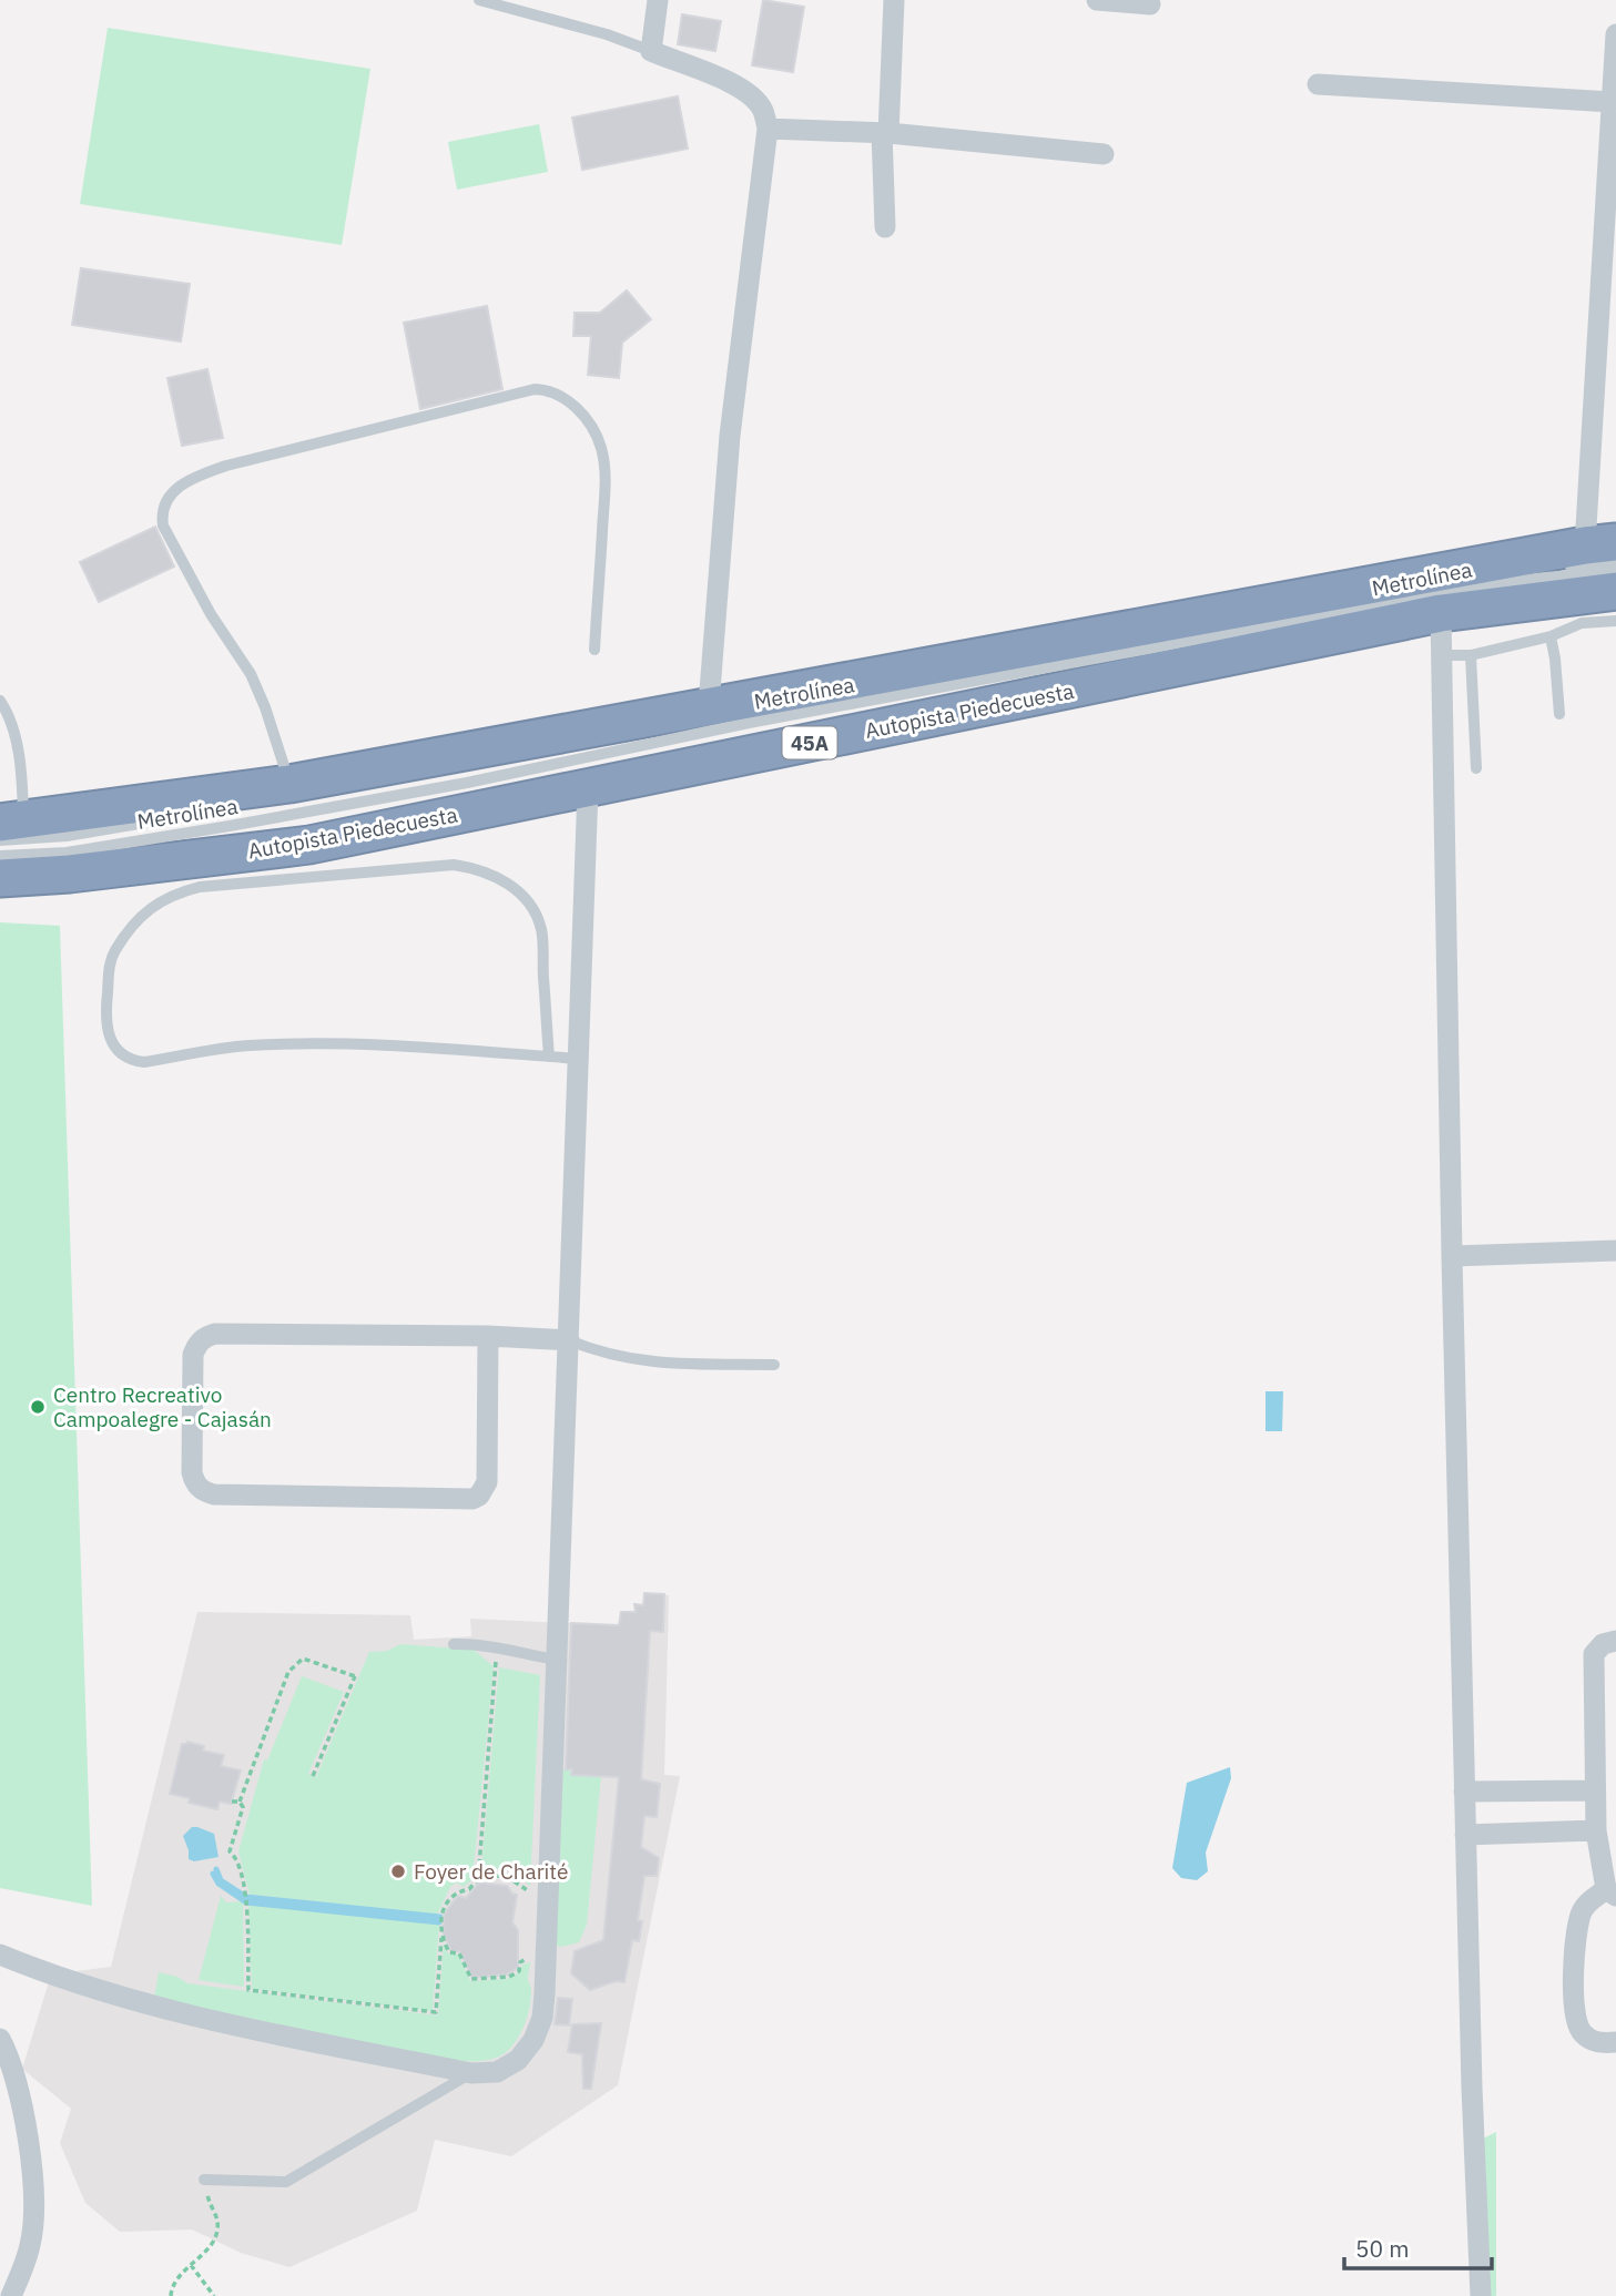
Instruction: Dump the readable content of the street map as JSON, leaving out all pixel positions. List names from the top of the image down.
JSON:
{
  "streets": {
    "highway": ["Autopista Piedecuesta", "45A"],
    "lane": ["Metrolínea"]
  },
  "places": ["Centro Recreativo Campoalegre - Cajasán", "Foyer de Charité"],
  "scale_bar": "50 m"
}
